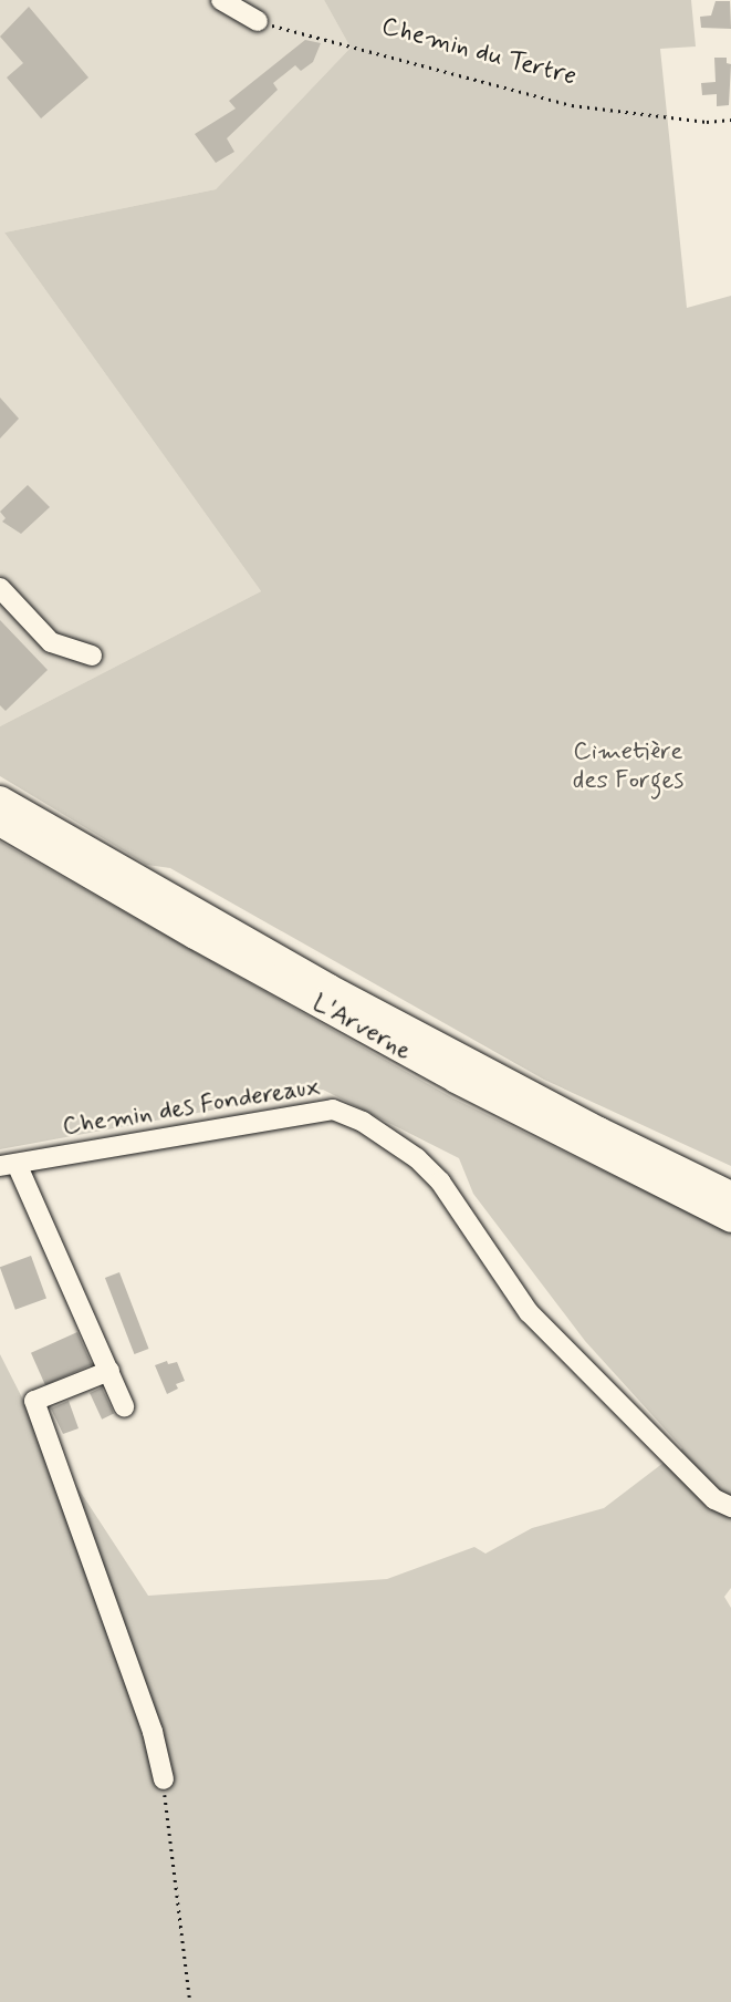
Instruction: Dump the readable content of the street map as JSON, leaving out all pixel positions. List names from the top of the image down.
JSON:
{
  "streets": {
    "highway": ["L'Arverne"],
    "street": ["Chemin des Fondereaux"],
    "path": ["Chemin du Tertre"]
  },
  "parks": ["Cimetière des Forges"]
}
